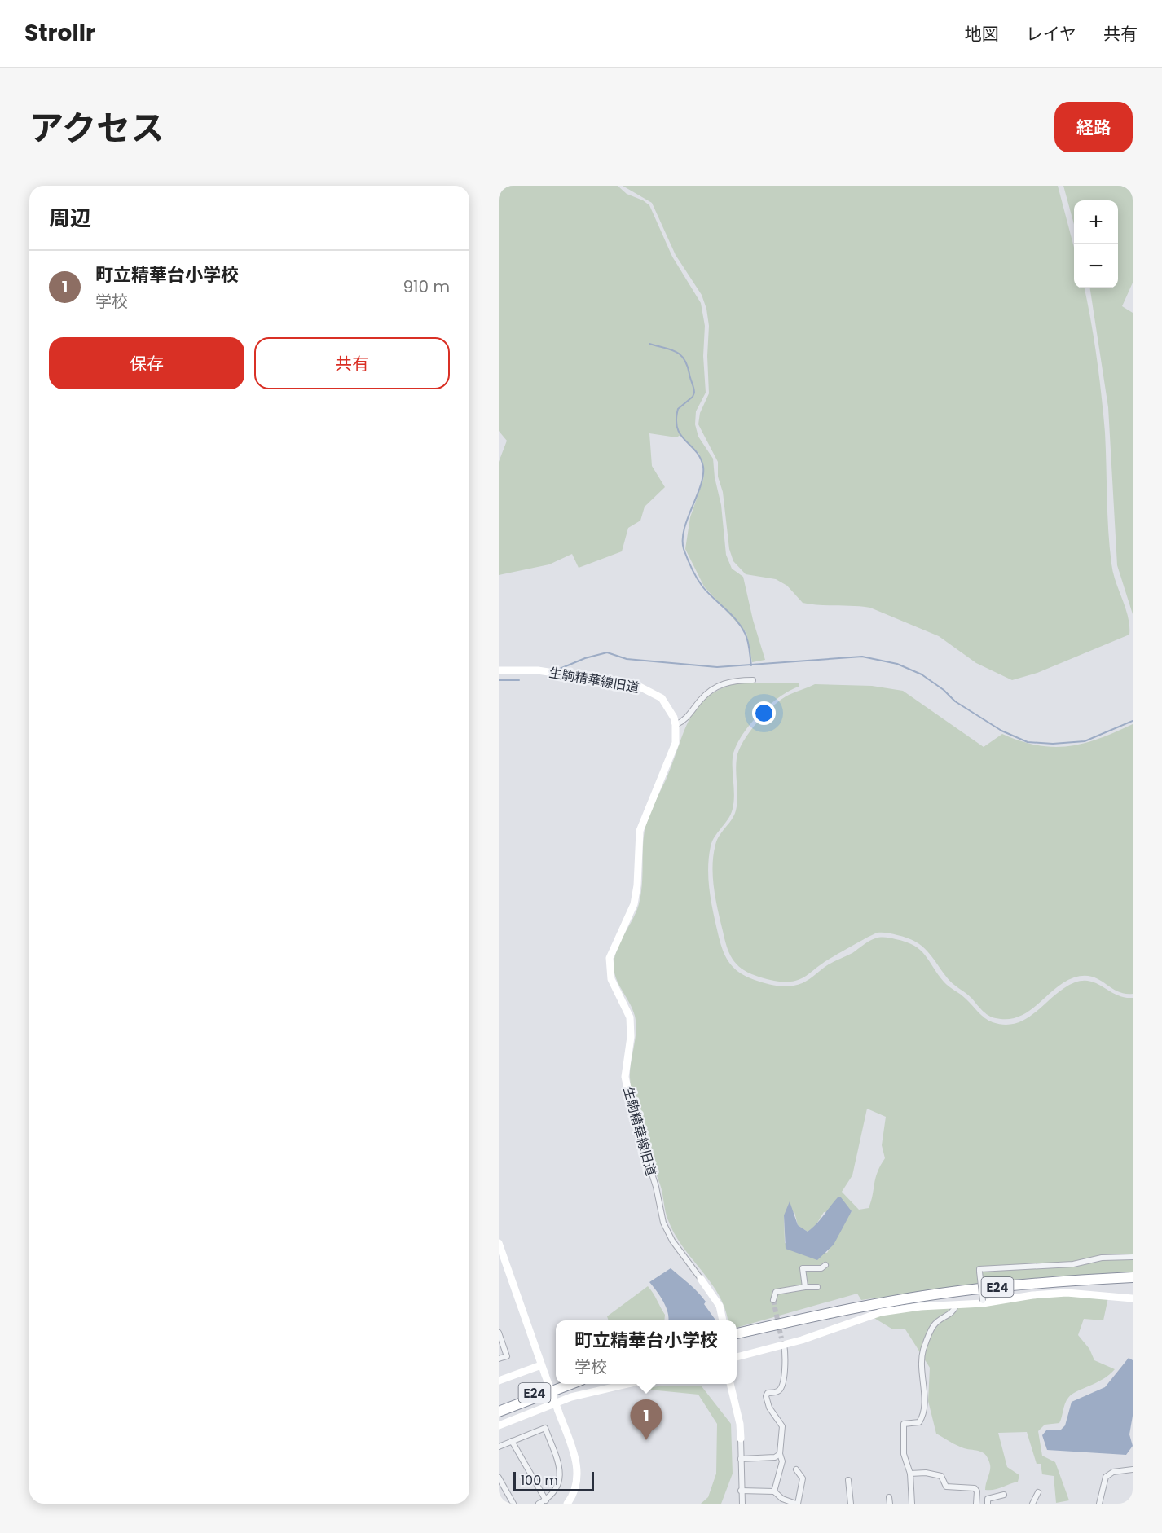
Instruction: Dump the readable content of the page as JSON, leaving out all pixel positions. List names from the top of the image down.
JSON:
{
  "streets": {
    "highway": ["E24"],
    "street": ["生駒精華線旧道"]
  },
  "scale_bar": "100 m",
  "page": {
    "header": "Strollr",
    "nav": ["地図", "レイヤ", "共有"],
    "title": "アクセス",
    "buttons": [
      "経路",
      ["保存", "共有"]
    ],
    "heading": "周辺",
    "map_buttons": ["+", "−"],
    "list": [
      {
        "mark": "1",
        "name": "町立精華台小学校",
        "note": "学校",
        "value": "910 m"
      }
    ],
    "popup": ["町立精華台小学校", "学校"],
    "pins": "1",
    "scale": "100 m"
  }
}
